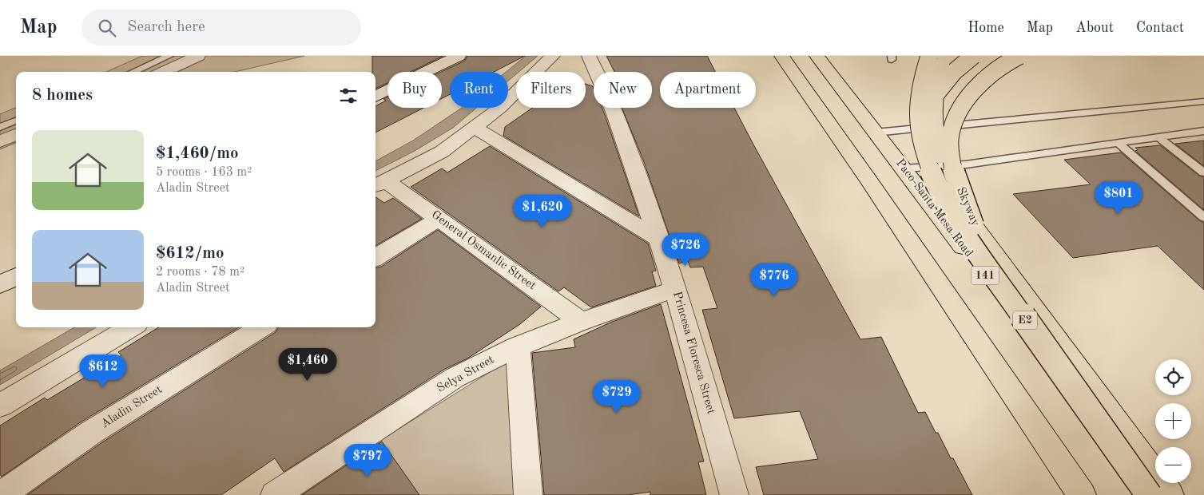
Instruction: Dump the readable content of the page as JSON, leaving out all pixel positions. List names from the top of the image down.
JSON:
{
  "streets": {
    "main road": [
      "Skyway",
      "Paco-Santa Mesa Road",
      "141",
      "E2"
    ],
    "street": [
      "General Osmanlic Street",
      "Princesa Floresca Street",
      "Selya Street",
      "Aladin Street"
    ]
  },
  "crossings": [
    ["General Osmanlic Street", "Selya Street"],
    ["Princesa Floresca Street", "Selya Street"]
  ],
  "page": {
    "header": "Map",
    "search": "Search here",
    "nav": [
      "Home",
      "Map",
      "About",
      "Contact"
    ],
    "chip": [
      "Buy",
      "Rent",
      "Filters",
      "New",
      "Apartment"
    ],
    "heading": "8 homes",
    "list": [
      {
        "name": "$1,460/mo",
        "note": "5 rooms · 163 m² · Aladin Street"
      },
      {
        "name": "$612/mo",
        "note": "2 rooms · 78 m² · Aladin Street"
      }
    ],
    "price": [
      "$801",
      "$1,620",
      "$726",
      "$776",
      "$1,460",
      "$612",
      "$729",
      "$797"
    ],
    "map_buttons": ["+", "−"]
  }
}
